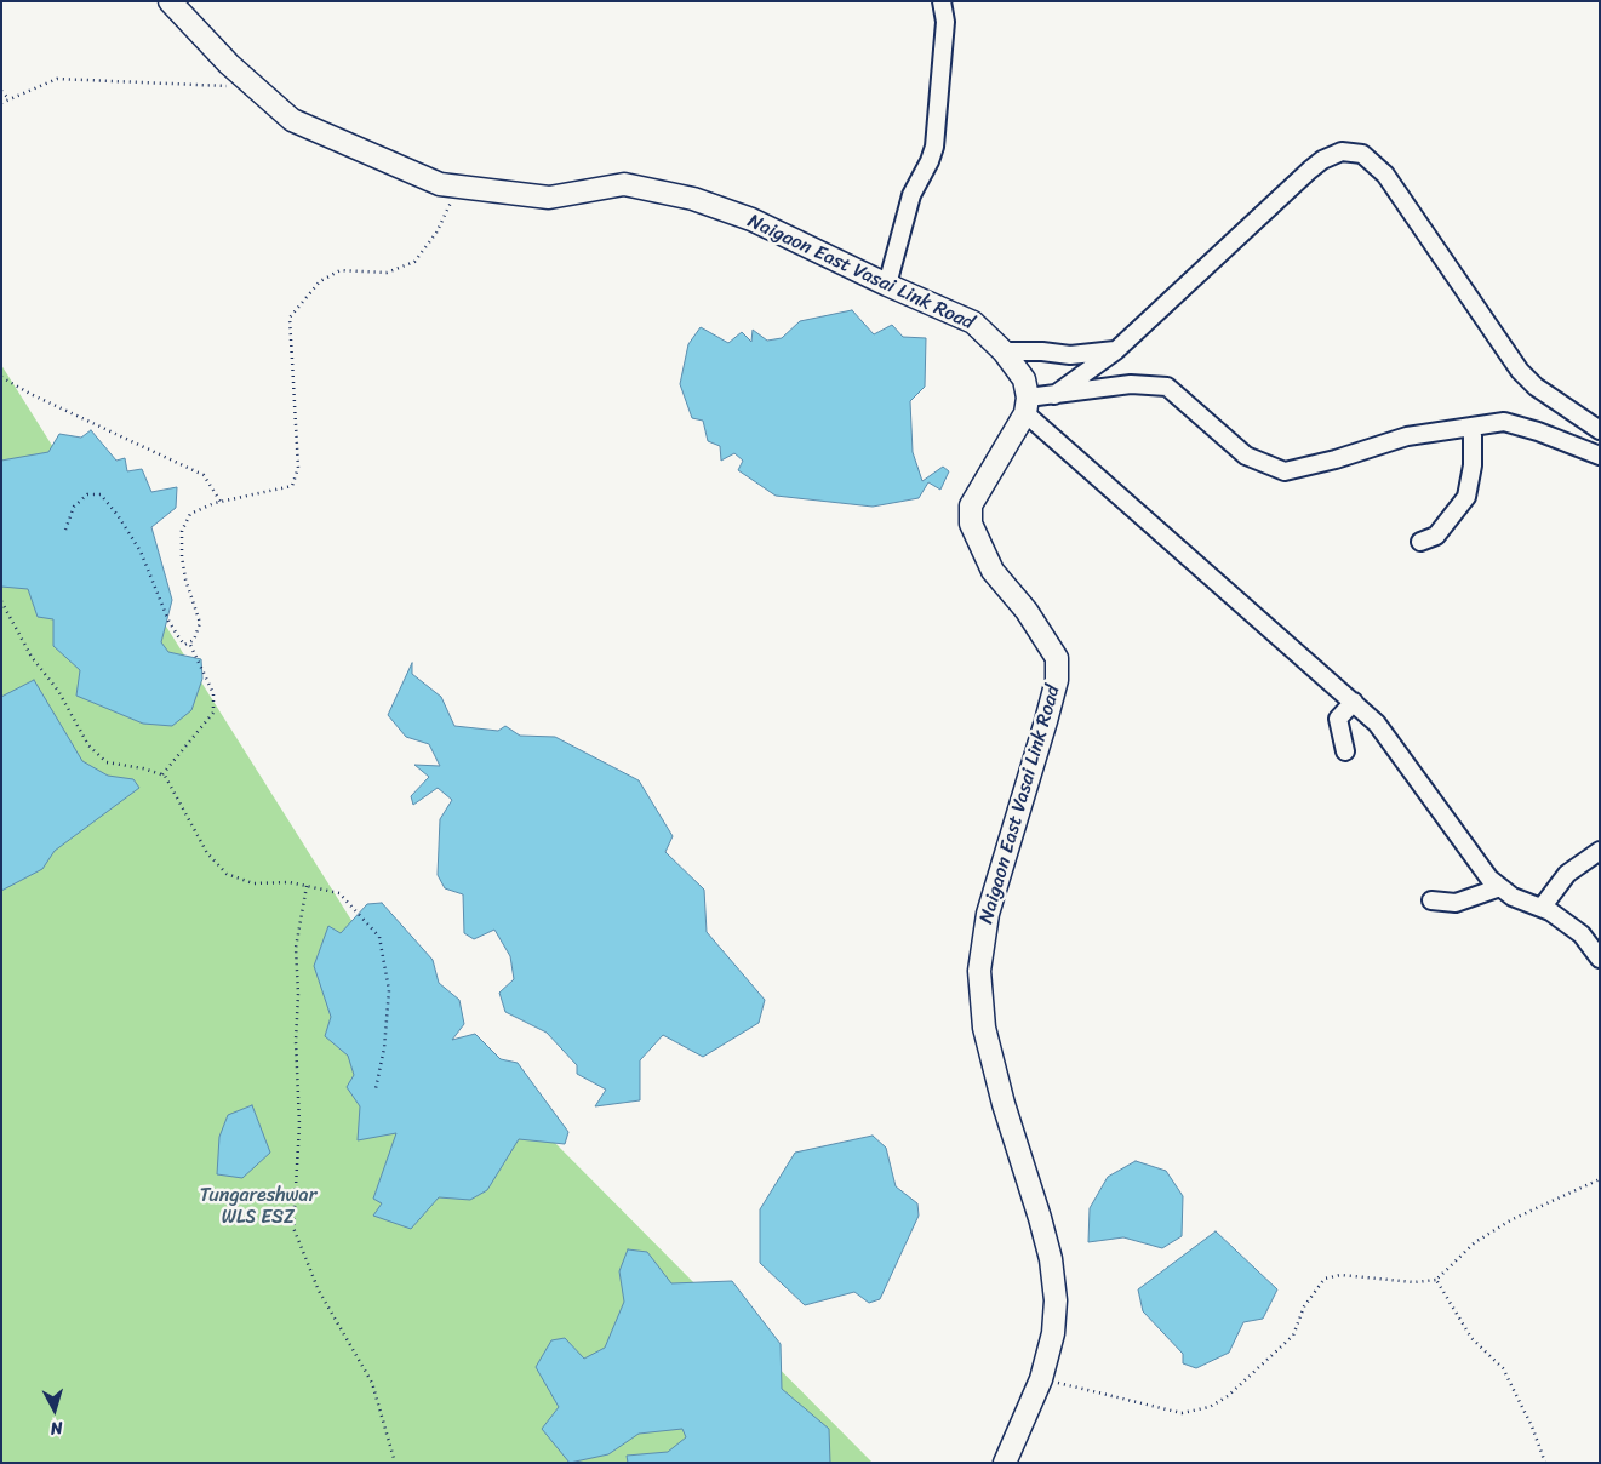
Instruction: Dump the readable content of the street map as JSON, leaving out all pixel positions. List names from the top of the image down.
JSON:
{
  "streets": {
    "street": ["Naigaon East Vasai Link Road"]
  },
  "parks": ["Tungareshwar WLS ESZ"],
  "north": "bottom"
}
